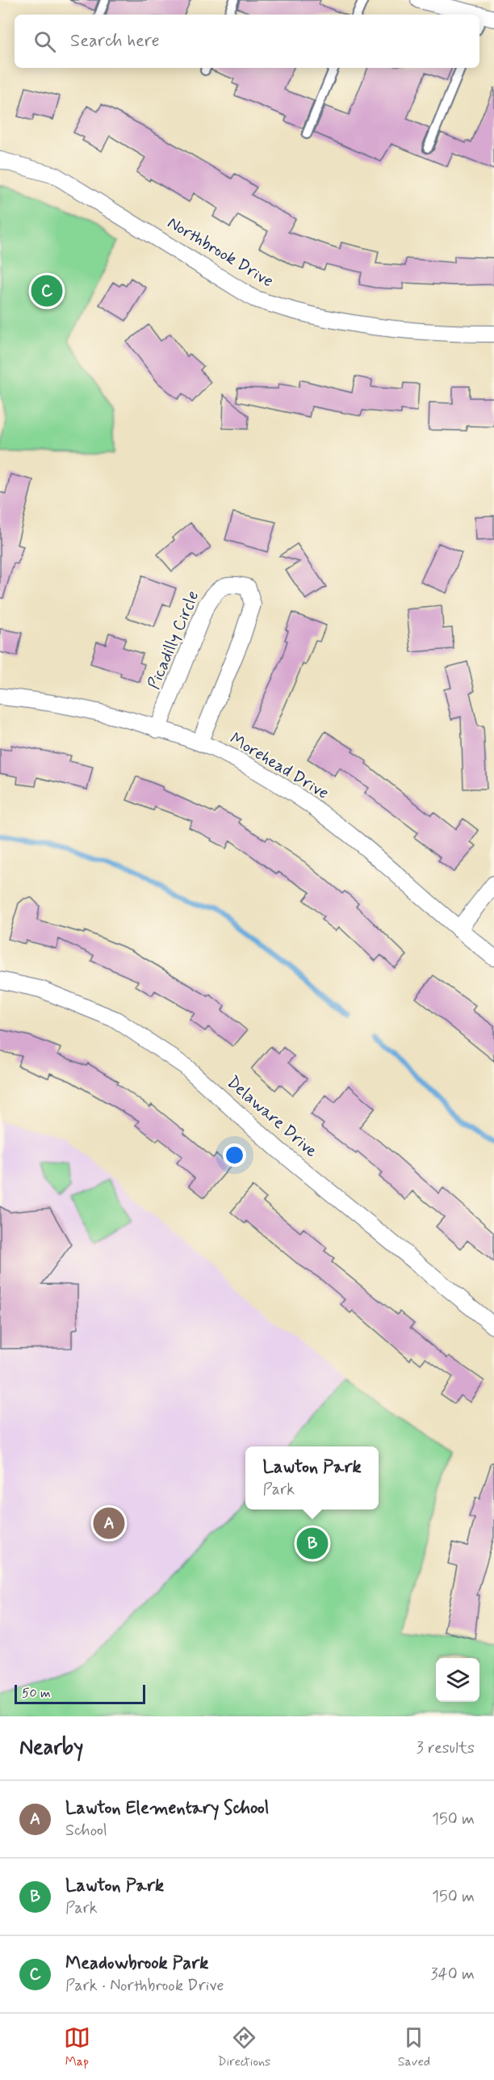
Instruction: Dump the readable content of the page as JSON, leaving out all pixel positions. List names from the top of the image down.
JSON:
{
  "streets": {
    "street": [
      "Northbrook Drive",
      "Picadilly Circle",
      "Morehead Drive",
      "Delaware Drive"
    ]
  },
  "crossings": [
    ["Picadilly Circle", "Morehead Drive"]
  ],
  "scale_bar": "50 m",
  "page": {
    "search": "Search here",
    "pins": ["C", "A", "B"],
    "popup": ["Lawton Park", "Park"],
    "scale": "50 m",
    "heading": ["Nearby", "3 results"],
    "list": [
      {
        "mark": "A",
        "name": "Lawton Elementary School",
        "note": "School",
        "value": "150 m"
      },
      {
        "mark": "B",
        "name": "Lawton Park",
        "note": "Park",
        "value": "150 m"
      },
      {
        "mark": "C",
        "name": "Meadowbrook Park",
        "note": "Park · Northbrook Drive",
        "value": "340 m"
      }
    ],
    "nav": ["Map", "Directions", "Saved"]
  }
}
